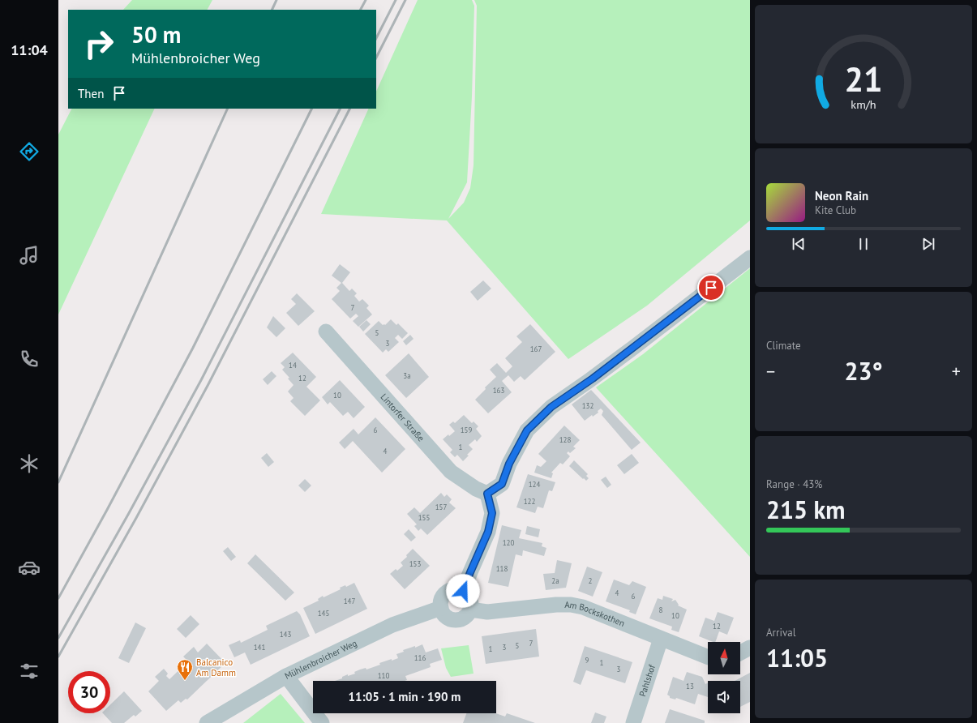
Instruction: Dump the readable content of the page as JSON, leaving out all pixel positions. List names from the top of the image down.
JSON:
{
  "streets": {
    "street": [
      "Lintorfer Straße",
      "Am Bockskothen",
      "Mühlenbroicher Weg",
      "Pahlshof"
    ]
  },
  "crossings": [
    ["Am Bockskothen", "Mühlenbroicher Weg"],
    ["Am Bockskothen", "Pahlshof"]
  ],
  "places": {
    "restaurant": ["Balcanico Am Damm"]
  },
  "house_numbers": [
    "7",
    "5",
    "3",
    "167",
    "14",
    "3a",
    "12",
    "163",
    "10",
    "132",
    "6",
    "159",
    "128",
    "1",
    "4",
    "124",
    "122",
    "157",
    "155",
    "120",
    "153",
    "118",
    "2a",
    "2",
    "4",
    "6",
    "147",
    "8",
    "145",
    "10",
    "12",
    "143",
    "7",
    "5",
    "141",
    "3",
    "1",
    "116",
    "9",
    "1",
    "3",
    "110",
    "13"
  ],
  "north": "top",
  "page": {
    "tabs": "11:04",
    "turn": ["50 m", "Mühlenbroicher Weg"],
    "then": "Then",
    "song": ["Neon Rain", "Kite Club"],
    "tile": [
      "Climate",
      ["Range · 43%", "215 km"],
      ["Arrival", "11:05"]
    ],
    "heat": ["−", "23°", "+"],
    "limit": "30",
    "trip": "11:05 · 1 min · 190 m",
    "gauge": ["21", "km/h"]
  }
}
